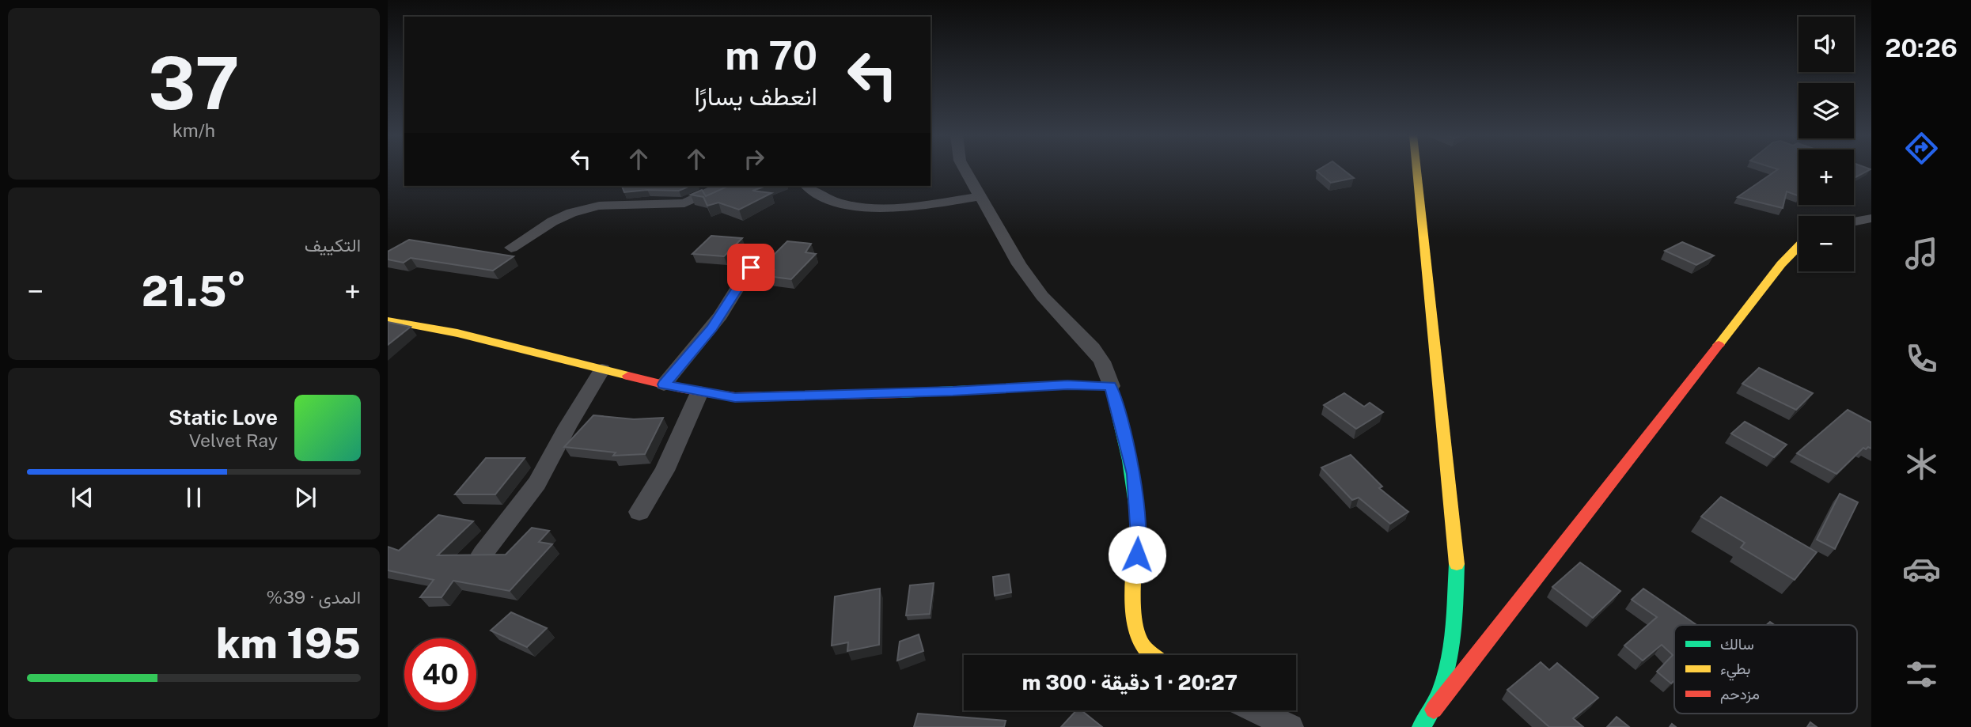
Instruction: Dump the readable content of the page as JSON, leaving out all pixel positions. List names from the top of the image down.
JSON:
{
  "legend": ["سالك", "بطيء", "مزدحم"],
  "page": {
    "tabs": "20:26",
    "tile": [
      ["37", "km/h"],
      "التكييف",
      ["المدى · 39%", "195 km"]
    ],
    "map_buttons": ["+", "−"],
    "turn": ["70 m", "انعطف يسارًا"],
    "heat": ["−", "21.5°", "+"],
    "song": ["Static Love", "Velvet Ray"],
    "limit": "40",
    "trip": "20:27 · 1 دقيقة · 300 m"
  }
}
